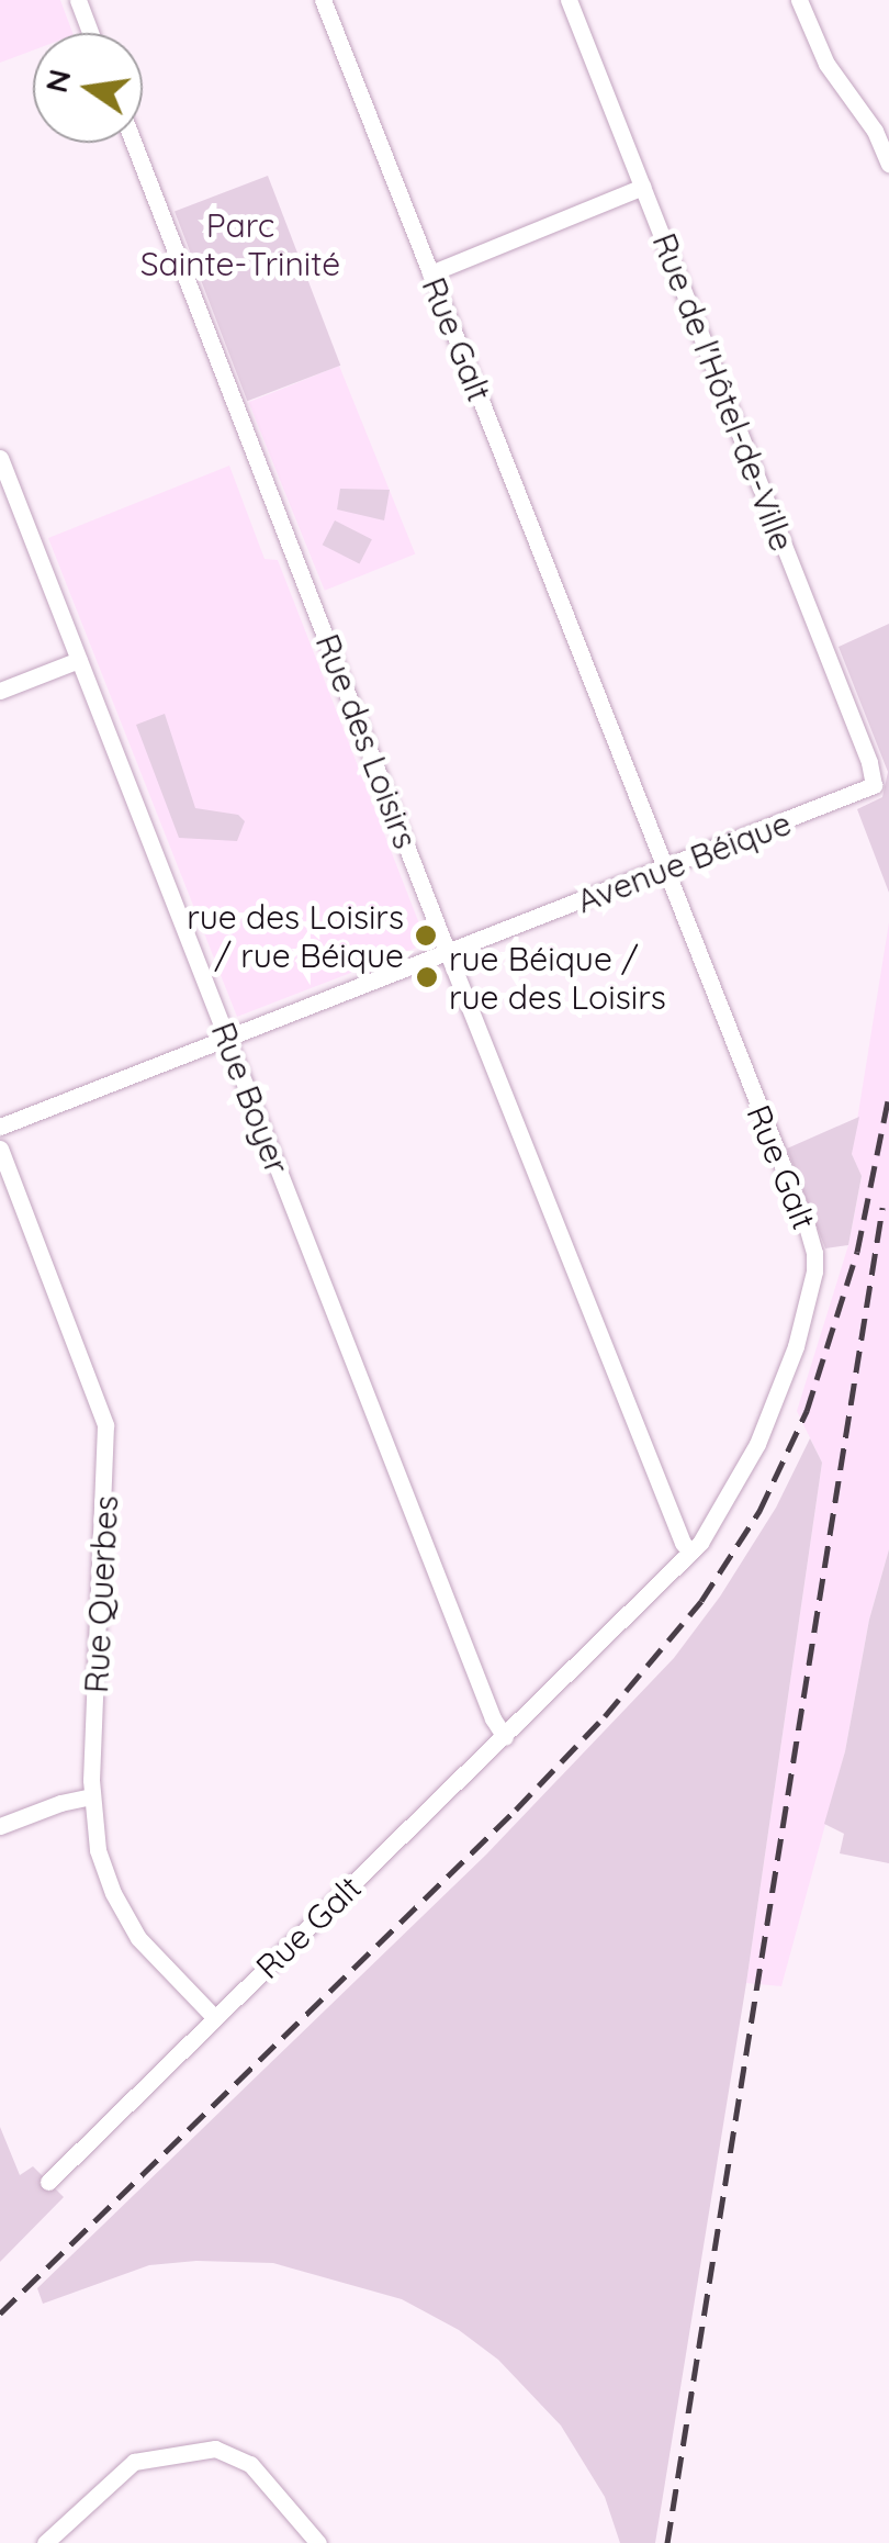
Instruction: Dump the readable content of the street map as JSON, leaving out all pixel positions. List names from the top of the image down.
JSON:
{
  "streets": {
    "street": [
      "Rue Galt",
      "Rue de l'Hôtel-de-Ville",
      "Rue des Loisirs",
      "Avenue Béique",
      "Rue Boyer",
      "Rue Querbes"
    ]
  },
  "crossings": [
    ["Rue Galt", "Rue des Loisirs"],
    ["Rue Galt", "Avenue Béique"],
    ["Rue Galt", "Rue Boyer"],
    ["Rue Galt", "Rue Querbes"],
    ["Rue de l'Hôtel-de-Ville", "Avenue Béique"],
    ["Rue des Loisirs", "Avenue Béique"],
    ["Avenue Béique", "Rue Boyer"]
  ],
  "parks": ["Parc Sainte-Trinité"],
  "places": ["rue des Loisirs / rue Béique", "rue Béique / rue des Loisirs"],
  "north": "left"
}
